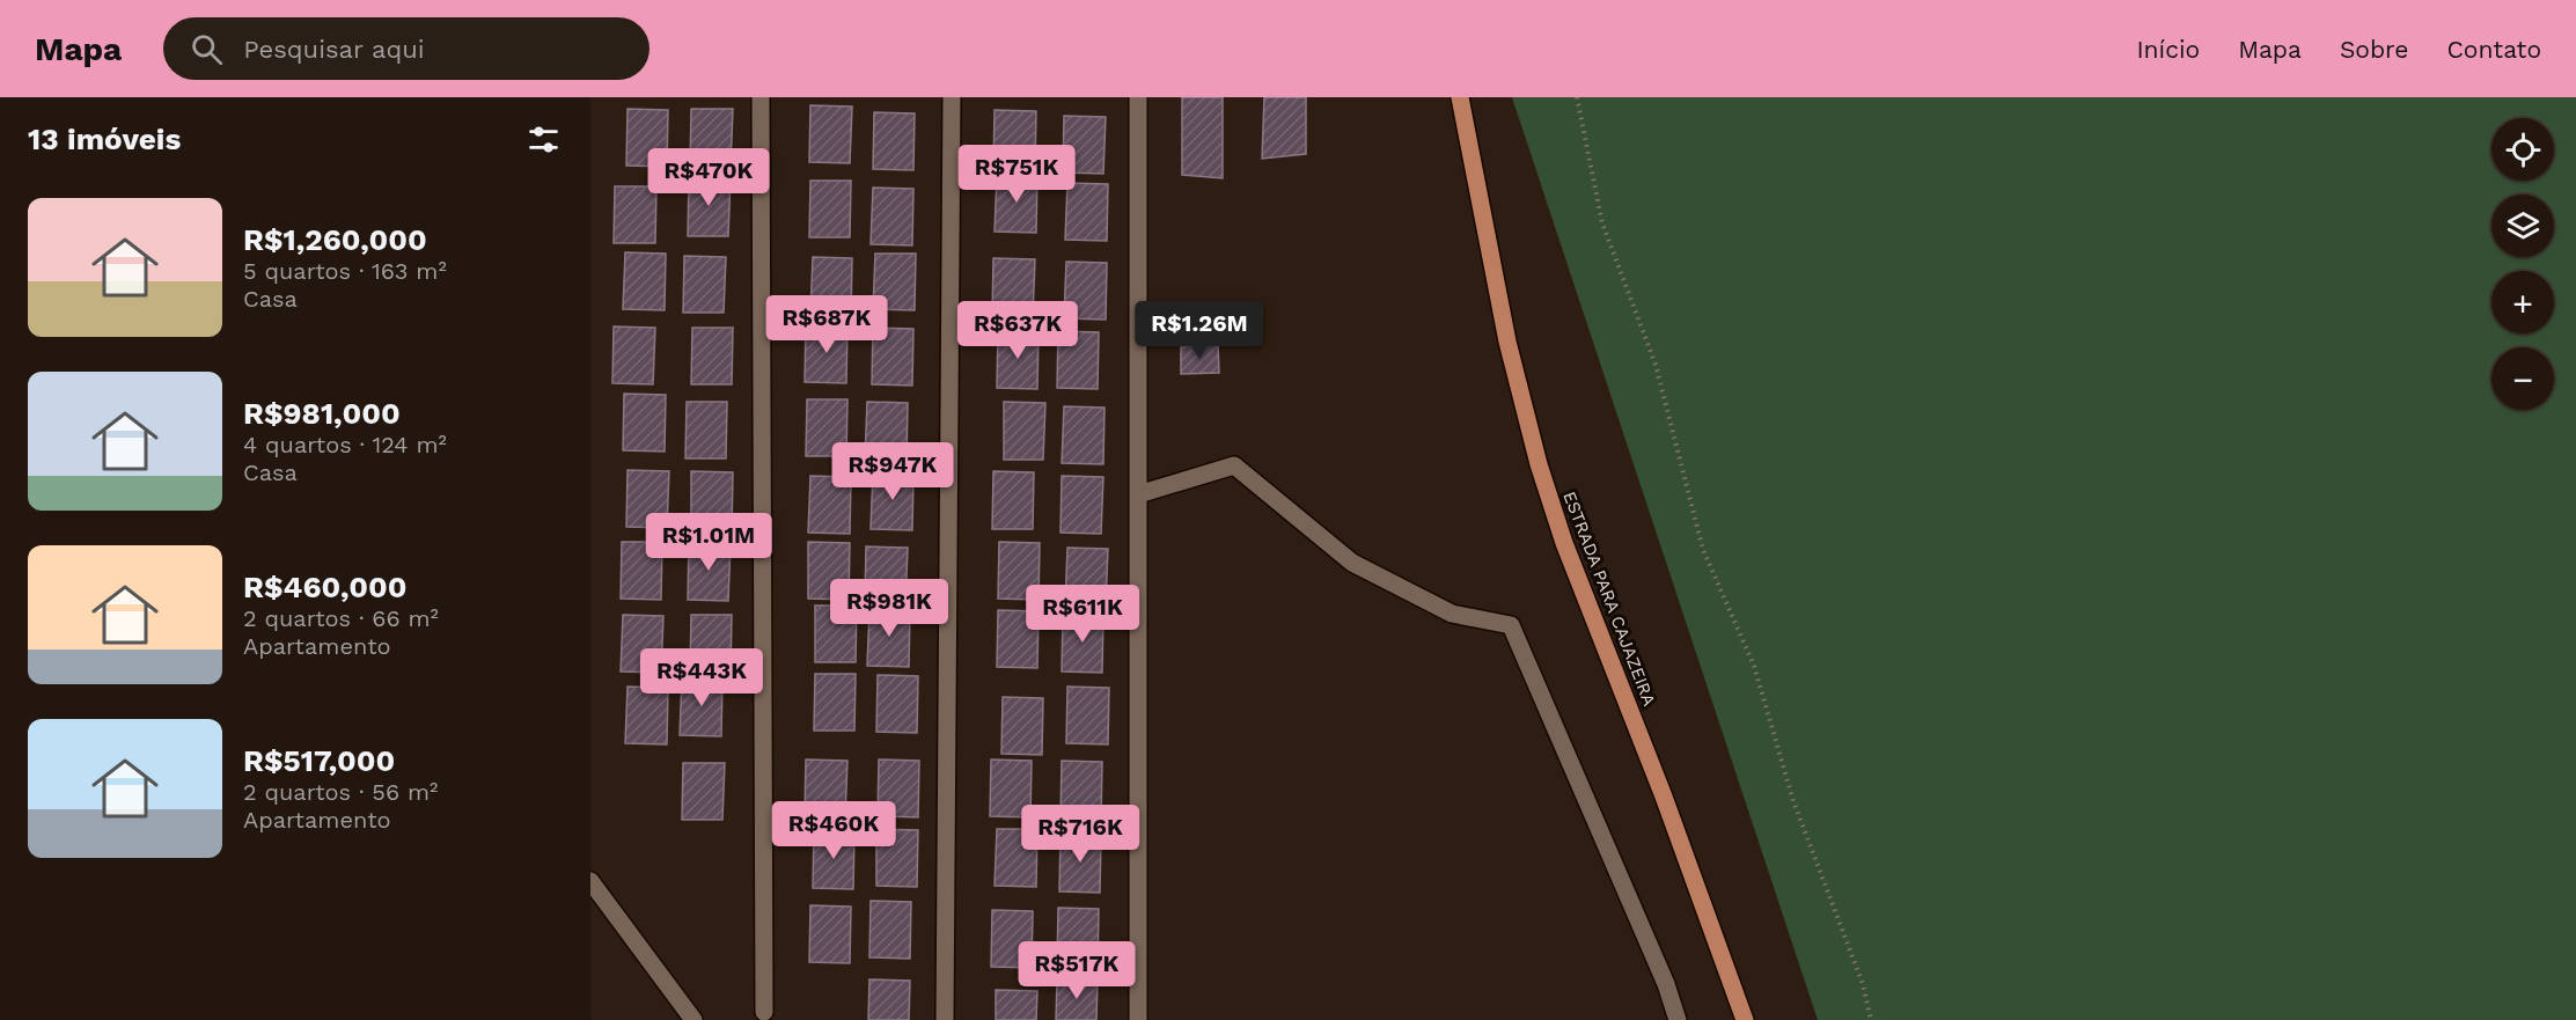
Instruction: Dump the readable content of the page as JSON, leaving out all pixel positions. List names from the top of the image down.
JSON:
{
  "streets": {
    "main road": ["ESTRADA PARA CAJAZEIRA"]
  },
  "page": {
    "header": "Mapa",
    "search": "Pesquisar aqui",
    "nav": [
      "Início",
      "Mapa",
      "Sobre",
      "Contato"
    ],
    "heading": "13 imóveis",
    "map_buttons": ["+", "−"],
    "price": [
      "R$751K",
      "R$470K",
      "R$687K",
      "R$637K",
      "R$1.26M",
      "R$947K",
      "R$1.01M",
      "R$981K",
      "R$611K",
      "R$443K",
      "R$460K",
      "R$716K",
      "R$517K"
    ],
    "list": [
      {
        "name": "R$1,260,000",
        "note": "5 quartos · 163 m² · Casa"
      },
      {
        "name": "R$981,000",
        "note": "4 quartos · 124 m² · Casa"
      },
      {
        "name": "R$460,000",
        "note": "2 quartos · 66 m² · Apartamento"
      },
      {
        "name": "R$517,000",
        "note": "2 quartos · 56 m² · Apartamento"
      }
    ]
  }
}
